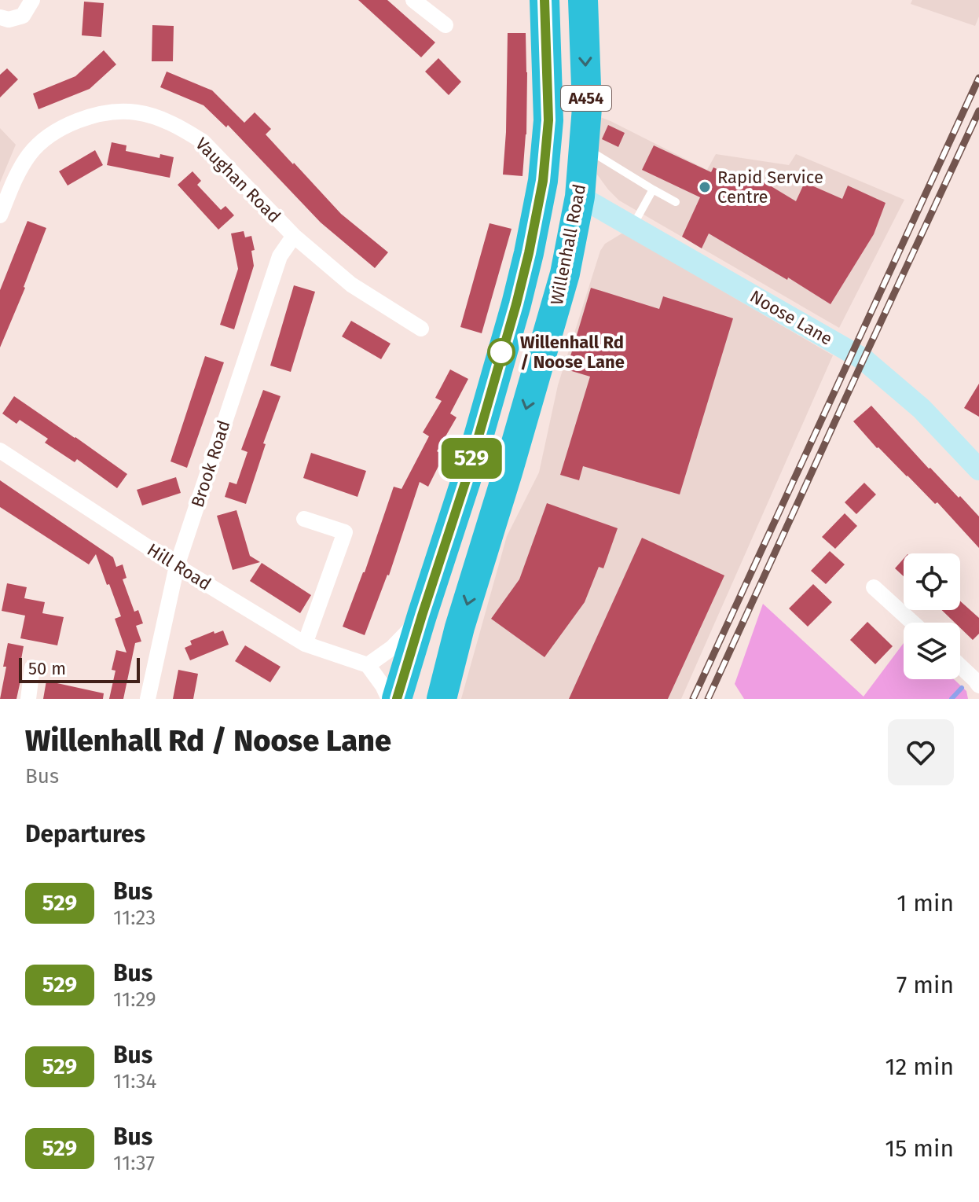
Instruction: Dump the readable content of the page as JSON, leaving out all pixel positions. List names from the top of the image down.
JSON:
{
  "streets": {
    "highway": ["A454", "Willenhall Road"],
    "street": [
      "Vaughan Road",
      "Noose Lane",
      "Brook Road",
      "Hill Road"
    ]
  },
  "crossings": [
    ["Vaughan Road", "Brook Road"],
    ["Willenhall Road", "Noose Lane"],
    ["Brook Road", "Hill Road"]
  ],
  "places": ["Rapid Service Centre", "Willenhall Rd / Noose Lane"],
  "lines": ["bus line 529"],
  "scale_bar": "50 m",
  "page": {
    "on_map": "529",
    "scale": "50 m",
    "heading": [
      ["Willenhall Rd / Noose Lane", "Bus"],
      "Departures"
    ],
    "list": [
      {
        "mark": "529",
        "name": "Bus",
        "note": "11:23",
        "value": "1 min"
      },
      {
        "mark": "529",
        "name": "Bus",
        "note": "11:29",
        "value": "7 min"
      },
      {
        "mark": "529",
        "name": "Bus",
        "note": "11:34",
        "value": "12 min"
      },
      {
        "mark": "529",
        "name": "Bus",
        "note": "11:37",
        "value": "15 min"
      }
    ]
  }
}
